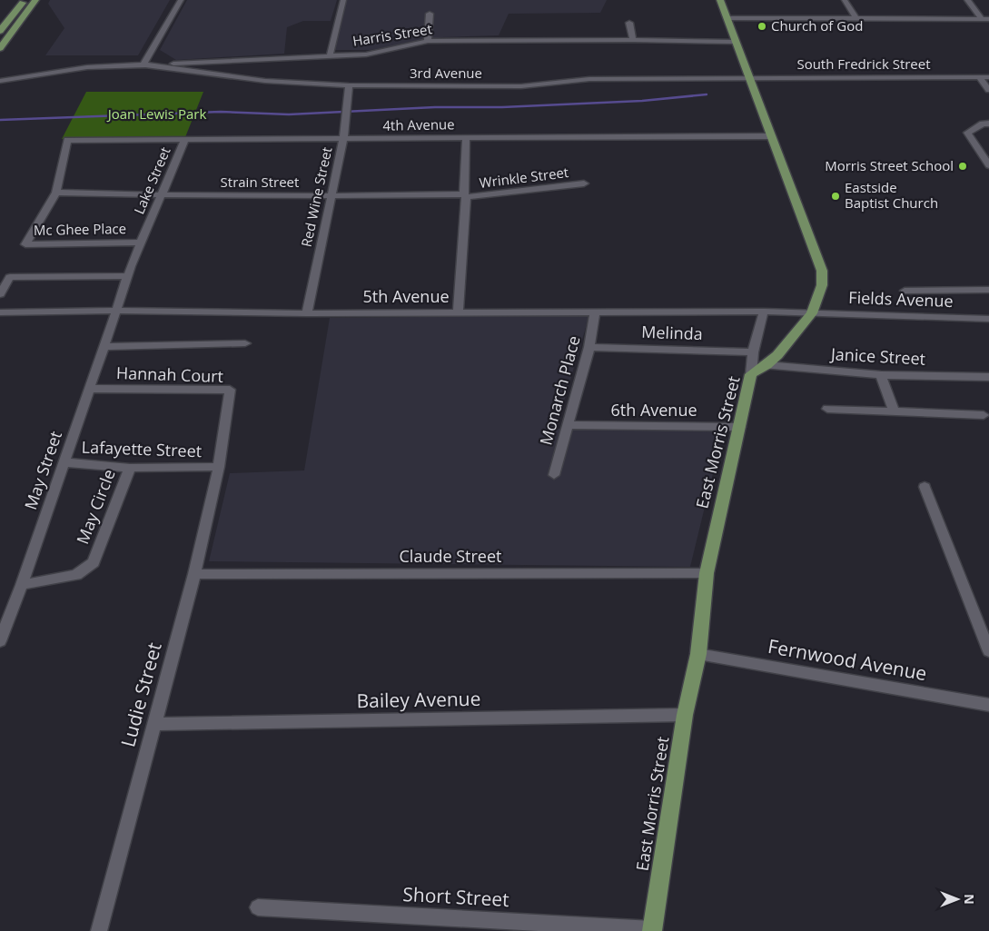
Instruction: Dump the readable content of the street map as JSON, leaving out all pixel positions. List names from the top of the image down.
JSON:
{
  "streets": {
    "main road": ["East Morris Street"],
    "street": [
      "Harris Street",
      "South Fredrick Street",
      "3rd Avenue",
      "4th Avenue",
      "Wrinkle Street",
      "Lake Street",
      "Strain Street",
      "Red Wine Street",
      "Mc Ghee Place",
      "5th Avenue",
      "Fields Avenue",
      "Melinda",
      "Janice Street",
      "Hannah Court",
      "Monarch Place",
      "6th Avenue",
      "Lafayette Street",
      "May Street",
      "May Circle",
      "Claude Street",
      "Fernwood Avenue",
      "Ludie Street",
      "Bailey Avenue",
      "Short Street"
    ]
  },
  "crossings": [
    ["Harris Street", "3rd Avenue"],
    ["Harris Street", "East Morris Street"],
    ["South Fredrick Street", "3rd Avenue"],
    ["South Fredrick Street", "East Morris Street"],
    ["3rd Avenue", "Red Wine Street"],
    ["3rd Avenue", "East Morris Street"],
    ["4th Avenue", "Lake Street"],
    ["4th Avenue", "Red Wine Street"],
    ["4th Avenue", "Mc Ghee Place"],
    ["4th Avenue", "East Morris Street"],
    ["Wrinkle Street", "Strain Street"],
    ["Lake Street", "Strain Street"],
    ["Lake Street", "Mc Ghee Place"],
    ["Lake Street", "5th Avenue"],
    ["Lake Street", "May Street"],
    ["Strain Street", "Red Wine Street"],
    ["Strain Street", "Mc Ghee Place"],
    ["Red Wine Street", "5th Avenue"],
    ["5th Avenue", "Fields Avenue"],
    ["5th Avenue", "Monarch Place"],
    ["5th Avenue", "East Morris Street"],
    ["5th Avenue", "May Street"],
    ["Fields Avenue", "East Morris Street"],
    ["Melinda", "Monarch Place"],
    ["Janice Street", "East Morris Street"],
    ["Hannah Court", "Lafayette Street"],
    ["Hannah Court", "May Street"],
    ["Hannah Court", "Ludie Street"],
    ["Monarch Place", "6th Avenue"],
    ["6th Avenue", "East Morris Street"],
    ["East Morris Street", "Claude Street"],
    ["East Morris Street", "Fernwood Avenue"],
    ["East Morris Street", "Bailey Avenue"],
    ["East Morris Street", "Short Street"],
    ["Lafayette Street", "May Street"],
    ["Lafayette Street", "May Circle"],
    ["Lafayette Street", "Ludie Street"],
    ["May Street", "May Circle"],
    ["Claude Street", "Ludie Street"],
    ["Ludie Street", "Bailey Avenue"]
  ],
  "parks": ["Joan Lewis Park"],
  "places": ["Church of God", "Morris Street School", "Eastside Baptist Church"],
  "north": "right"
}
